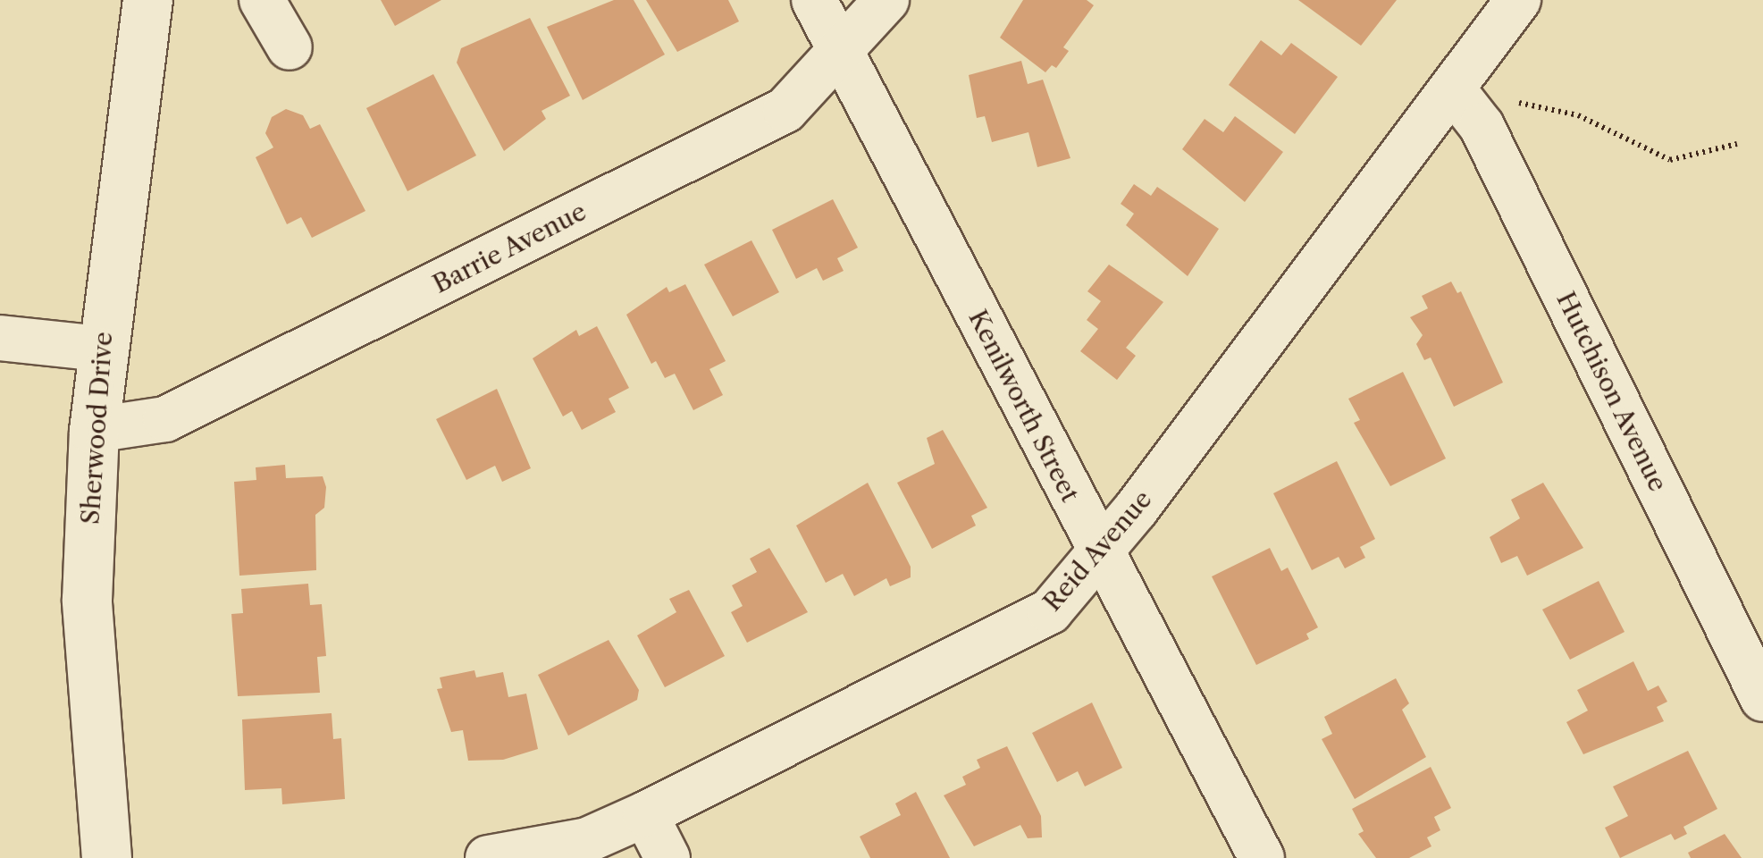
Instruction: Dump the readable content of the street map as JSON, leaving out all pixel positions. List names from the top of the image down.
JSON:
{
  "streets": {
    "street": [
      "Barrie Avenue",
      "Hutchison Avenue",
      "Kenilworth Street",
      "Sherwood Drive",
      "Reid Avenue"
    ]
  },
  "crossings": [
    ["Barrie Avenue", "Kenilworth Street"],
    ["Barrie Avenue", "Sherwood Drive"],
    ["Hutchison Avenue", "Reid Avenue"],
    ["Kenilworth Street", "Reid Avenue"]
  ]
}
